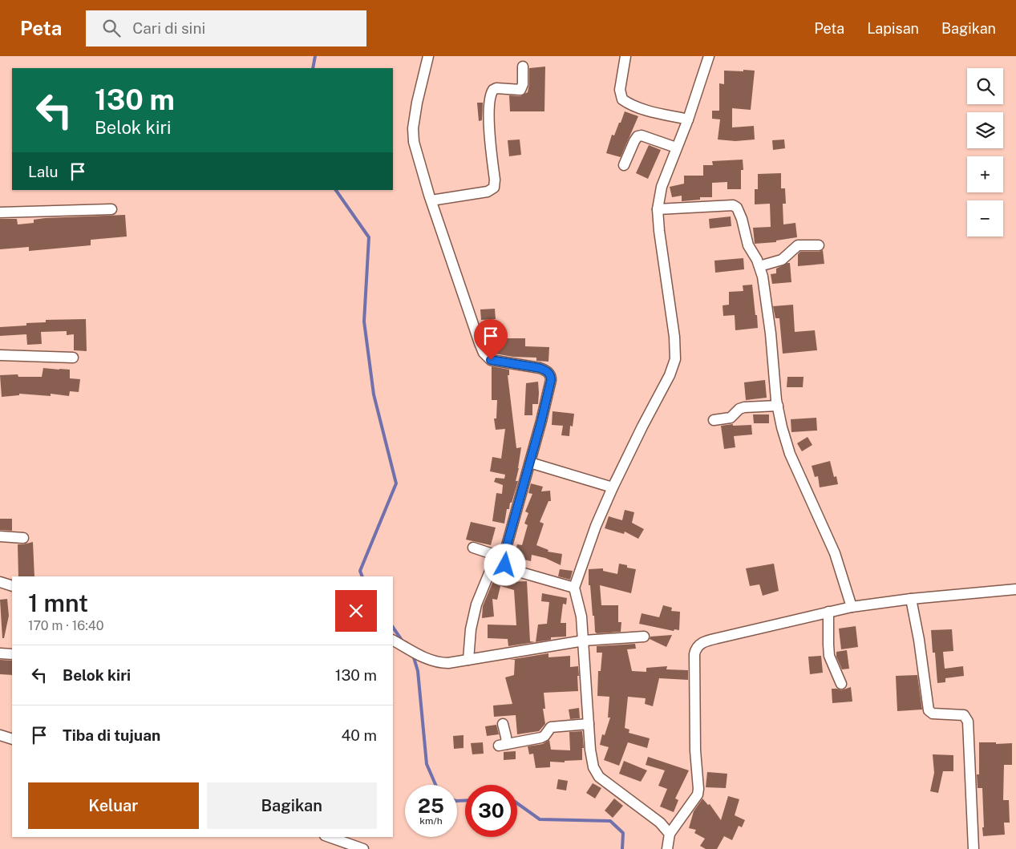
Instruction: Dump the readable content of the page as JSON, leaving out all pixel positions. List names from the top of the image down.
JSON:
{
  "page": {
    "header": "Peta",
    "search": "Cari di sini",
    "nav": ["Peta", "Lapisan", "Bagikan"],
    "map_buttons": ["+", "−"],
    "turn": ["130 m", "Belok kiri"],
    "then": "Lalu",
    "heading": ["1 mnt", "170 m · 16:40"],
    "list": [
      {
        "name": "Belok kiri",
        "value": "130 m"
      },
      {
        "name": "Tiba di tujuan",
        "value": "40 m"
      }
    ],
    "buttons": ["Keluar", "Bagikan"],
    "speed": "25 km/h",
    "limit": "30"
  }
}
